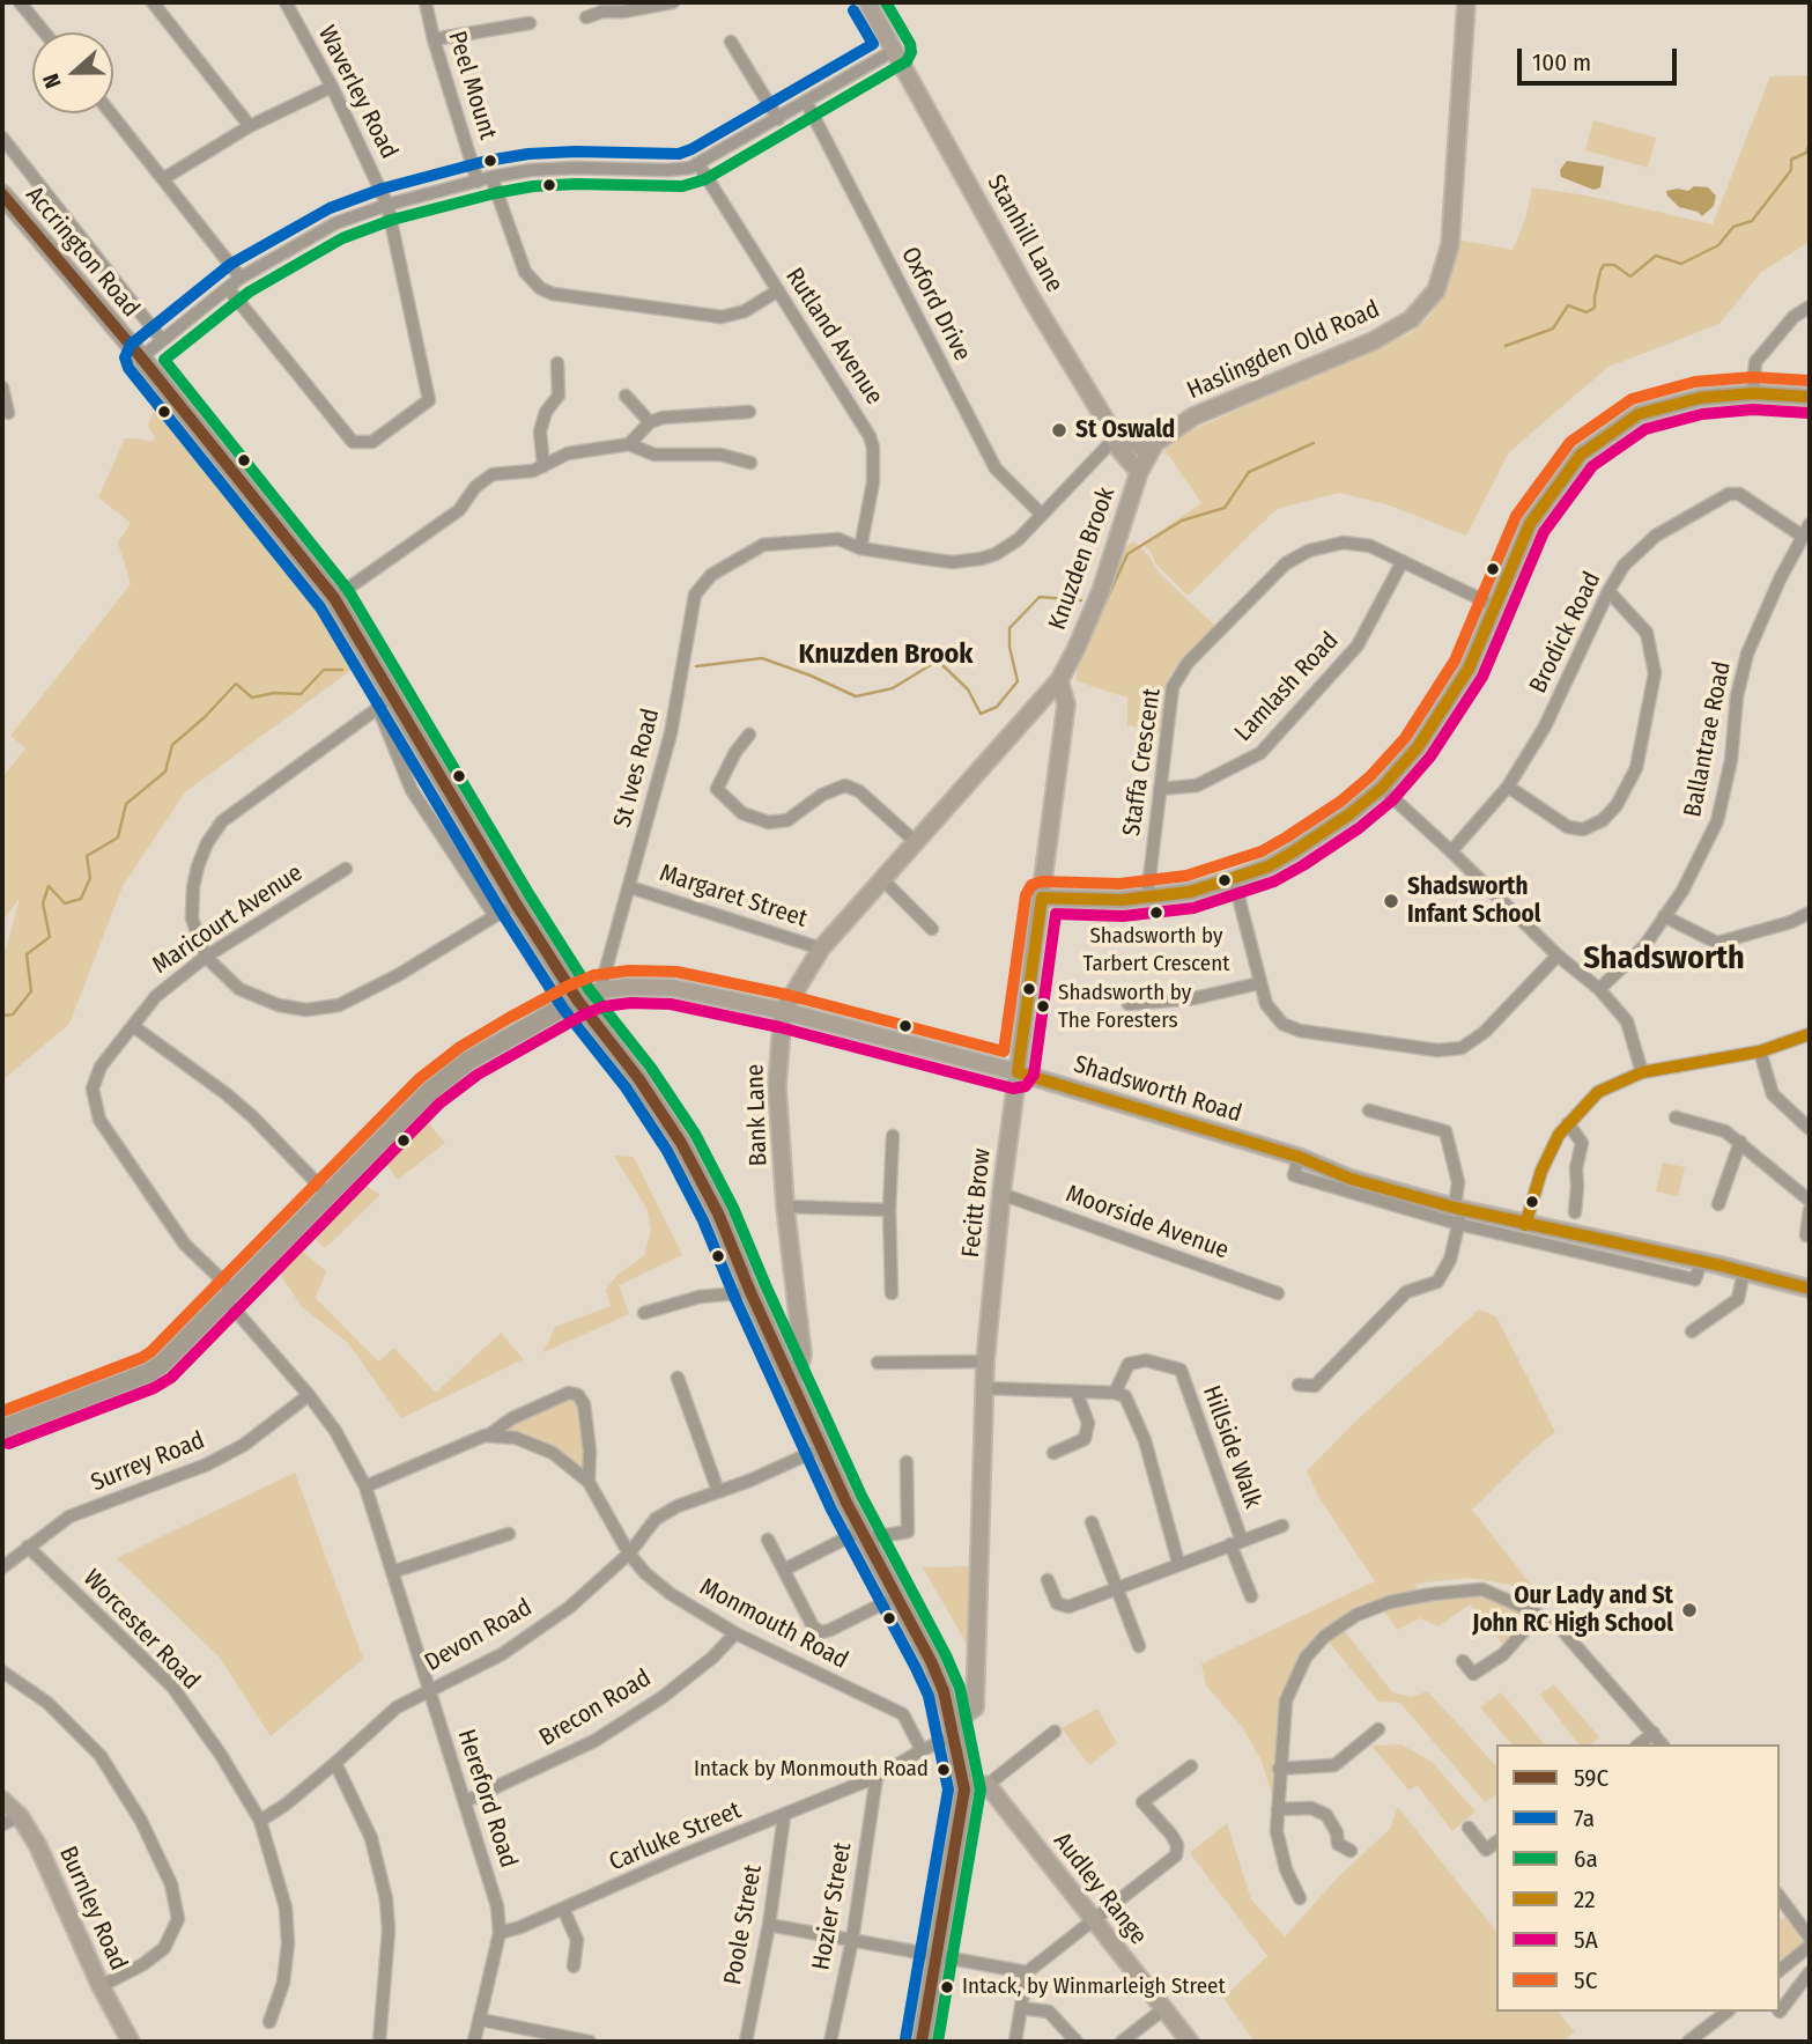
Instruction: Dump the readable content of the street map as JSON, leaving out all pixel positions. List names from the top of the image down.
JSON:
{
  "streets": {
    "main road": [
      "Stanhill Lane",
      "Accrington Road",
      "Haslingden Old Road",
      "Knuzden Brook",
      "Shadsworth Road",
      "Bank Lane",
      "Fecitt Brow",
      "Audley Range",
      "Burnley Road"
    ],
    "street": [
      "Peel Mount",
      "Waverley Road",
      "Oxford Drive",
      "Rutland Avenue",
      "Brodick Road",
      "Lamlash Road",
      "Ballantrae Road",
      "Staffa Crescent",
      "St Ives Road",
      "Margaret Street",
      "Maricourt Avenue",
      "Moorside Avenue",
      "Hillside Walk",
      "Surrey Road",
      "Monmouth Road",
      "Worcester Road",
      "Devon Road",
      "Brecon Road",
      "Hereford Road",
      "Carluke Street",
      "Hozier Street",
      "Poole Street"
    ]
  },
  "crossings": [
    ["Stanhill Lane", "Knuzden Brook"],
    ["Stanhill Lane", "St Ives Road"],
    ["Accrington Road", "Shadsworth Road"],
    ["Accrington Road", "Bank Lane"],
    ["Accrington Road", "Fecitt Brow"],
    ["Accrington Road", "Devon Road"],
    ["Accrington Road", "Carluke Street"],
    ["Oxford Drive", "St Ives Road"],
    ["Rutland Avenue", "St Ives Road"],
    ["Haslingden Old Road", "Knuzden Brook"],
    ["Knuzden Brook", "Bank Lane"],
    ["Knuzden Brook", "Fecitt Brow"],
    ["Brodick Road", "Ballantrae Road"],
    ["Lamlash Road", "Staffa Crescent"],
    ["St Ives Road", "Margaret Street"],
    ["St Ives Road", "Shadsworth Road"],
    ["Margaret Street", "Bank Lane"],
    ["Maricourt Avenue", "Hereford Road"],
    ["Shadsworth Road", "Bank Lane"],
    ["Shadsworth Road", "Fecitt Brow"],
    ["Bank Lane", "Fecitt Brow"],
    ["Fecitt Brow", "Moorside Avenue"],
    ["Fecitt Brow", "Carluke Street"],
    ["Surrey Road", "Worcester Road"],
    ["Surrey Road", "Hereford Road"],
    ["Monmouth Road", "Devon Road"],
    ["Monmouth Road", "Brecon Road"],
    ["Monmouth Road", "Hereford Road"],
    ["Monmouth Road", "Carluke Street"],
    ["Worcester Road", "Devon Road"],
    ["Devon Road", "Hereford Road"],
    ["Brecon Road", "Hereford Road"],
    ["Hereford Road", "Carluke Street"],
    ["Carluke Street", "Hozier Street"],
    ["Carluke Street", "Poole Street"]
  ],
  "districts": ["Knuzden Brook", "Shadsworth"],
  "places": [
    "St Oswald",
    "Shadsworth Infant School",
    "Shadsworth by Tarbert Crescent",
    "Shadsworth by The Foresters",
    "Our Lady and St John RC High School",
    "Intack by Monmouth Road",
    "Intack, by Winmarleigh Street"
  ],
  "lines": [
    "transit line 6a",
    "transit line 7a",
    "transit line 59C",
    "transit line 5C",
    "transit line 22",
    "transit line 5A"
  ],
  "legend": [
    "59C",
    "7a",
    "6a",
    "22",
    "5A",
    "5C"
  ],
  "scale_bar": "100 m",
  "north": "left"
}
